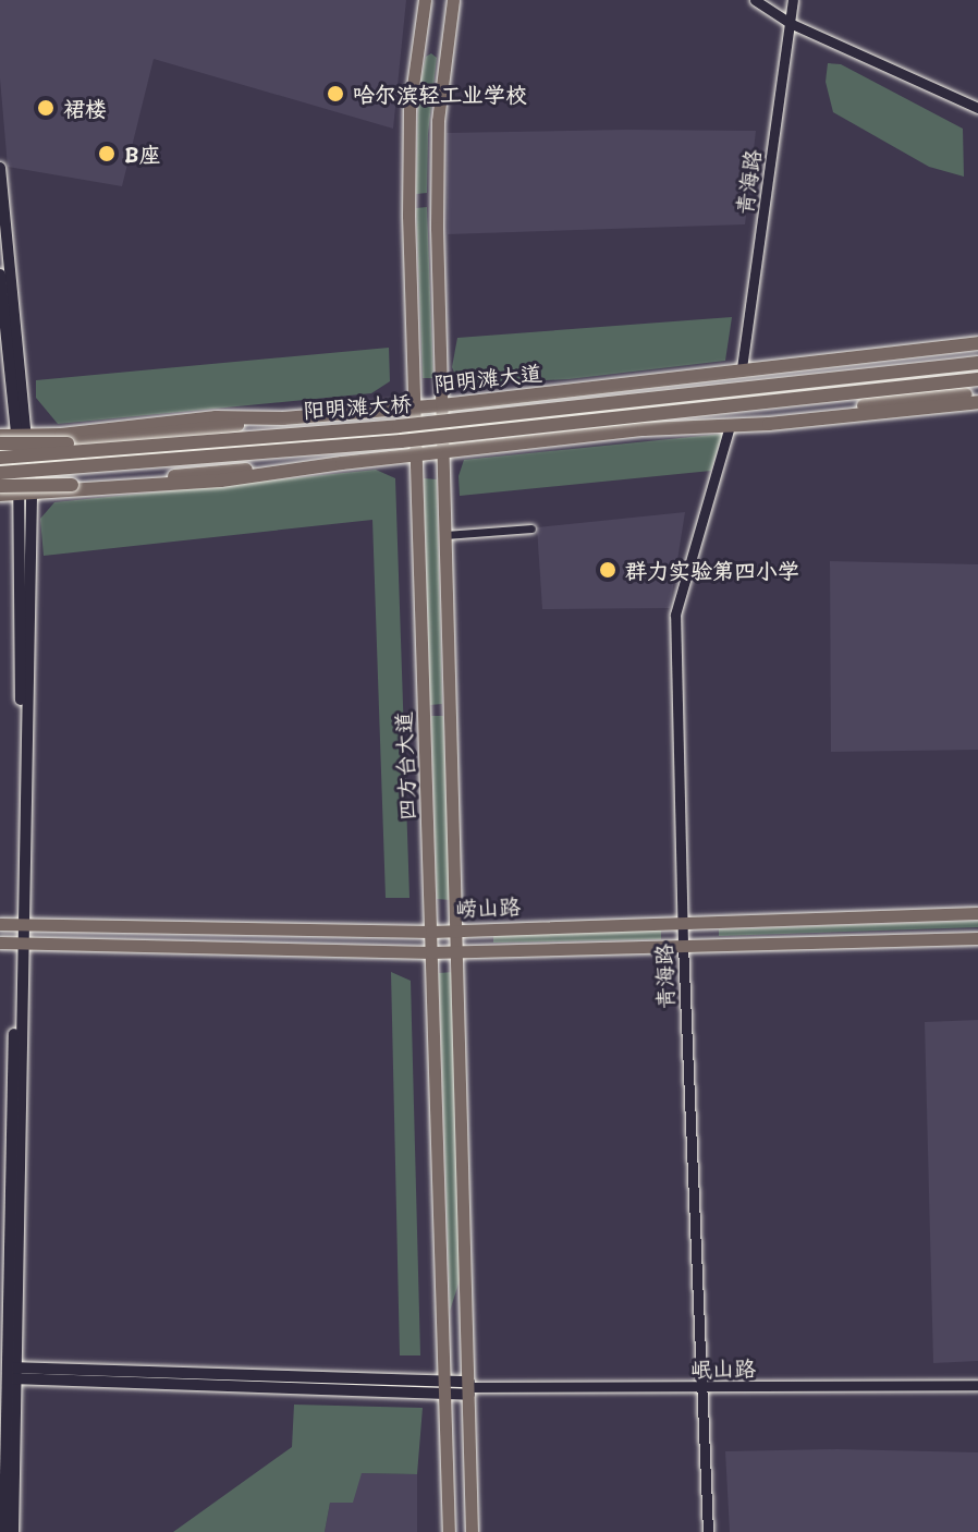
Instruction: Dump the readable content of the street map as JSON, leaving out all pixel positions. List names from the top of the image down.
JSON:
{
  "streets": {
    "highway": ["阳明滩大道", "阳明滩大桥"],
    "main road": ["四方台大道", "崂山路", "岷山路"],
    "street": ["青海路"]
  },
  "crossings": [
    ["青海路", "阳明滩大道"],
    ["青海路", "崂山路"],
    ["青海路", "岷山路"],
    ["阳明滩大道", "四方台大道"],
    ["四方台大道", "崂山路"],
    ["四方台大道", "岷山路"]
  ],
  "places": [
    "哈尔滨轻工业学校",
    "裙楼",
    "B座",
    "群力实验第四小学"
  ]
}
